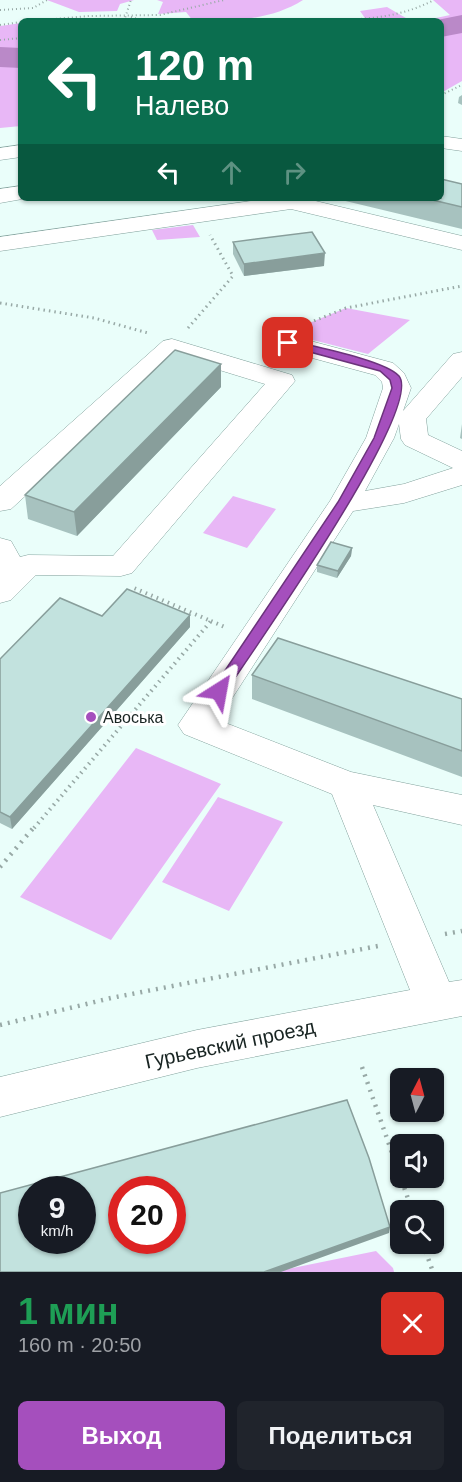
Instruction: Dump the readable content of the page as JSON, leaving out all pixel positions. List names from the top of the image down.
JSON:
{
  "streets": {
    "street": ["Гурьевский проезд"]
  },
  "places": ["Авоська"],
  "north": "top",
  "page": {
    "turn": ["120 m", "Налево"],
    "speed": "9 km/h",
    "limit": "20",
    "heading": ["1 мин", "160 m · 20:50"],
    "buttons": ["Выход", "Поделиться"]
  }
}
